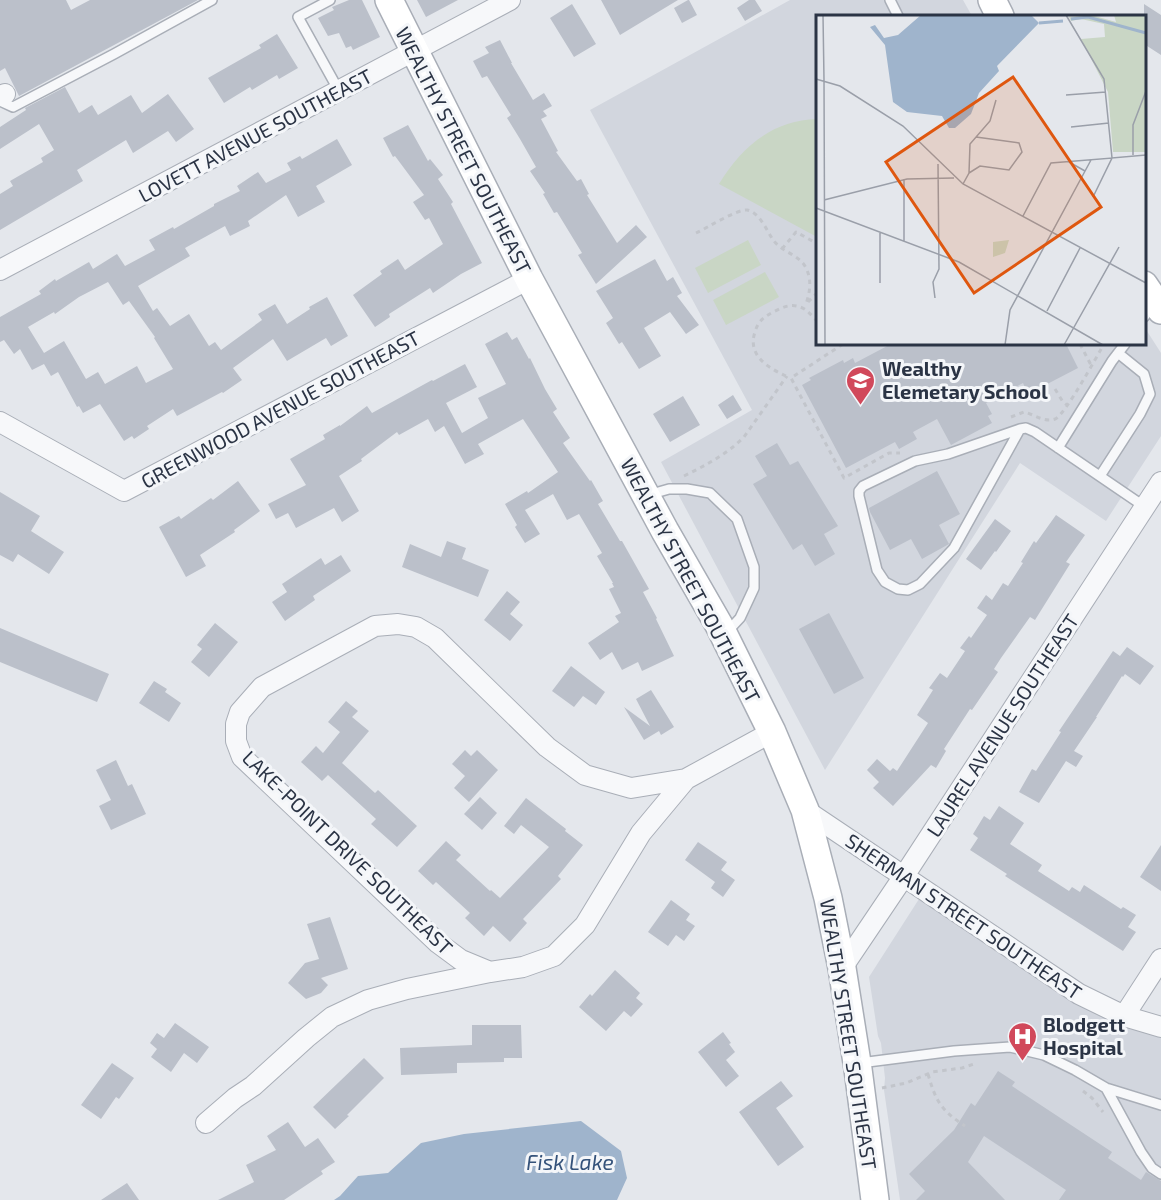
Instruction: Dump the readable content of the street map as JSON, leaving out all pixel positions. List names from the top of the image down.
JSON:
{
  "streets": {
    "main road": ["WEALTHY STREET SOUTHEAST"],
    "street": [
      "LOVETT AVENUE SOUTHEAST",
      "GREENWOOD AVENUE SOUTHEAST",
      "LAUREL AVENUE SOUTHEAST",
      "LAKE-POINT DRIVE SOUTHEAST",
      "SHERMAN STREET SOUTHEAST"
    ]
  },
  "crossings": [
    ["LOVETT AVENUE SOUTHEAST", "WEALTHY STREET SOUTHEAST"],
    ["WEALTHY STREET SOUTHEAST", "GREENWOOD AVENUE SOUTHEAST"],
    ["WEALTHY STREET SOUTHEAST", "LAUREL AVENUE SOUTHEAST"],
    ["WEALTHY STREET SOUTHEAST", "SHERMAN STREET SOUTHEAST"],
    ["LAUREL AVENUE SOUTHEAST", "SHERMAN STREET SOUTHEAST"]
  ],
  "water": ["Fisk Lake"],
  "places": {
    "school or university": ["Wealthy Elemetary School"],
    "hospital": ["Blodgett Hospital"]
  }
}
